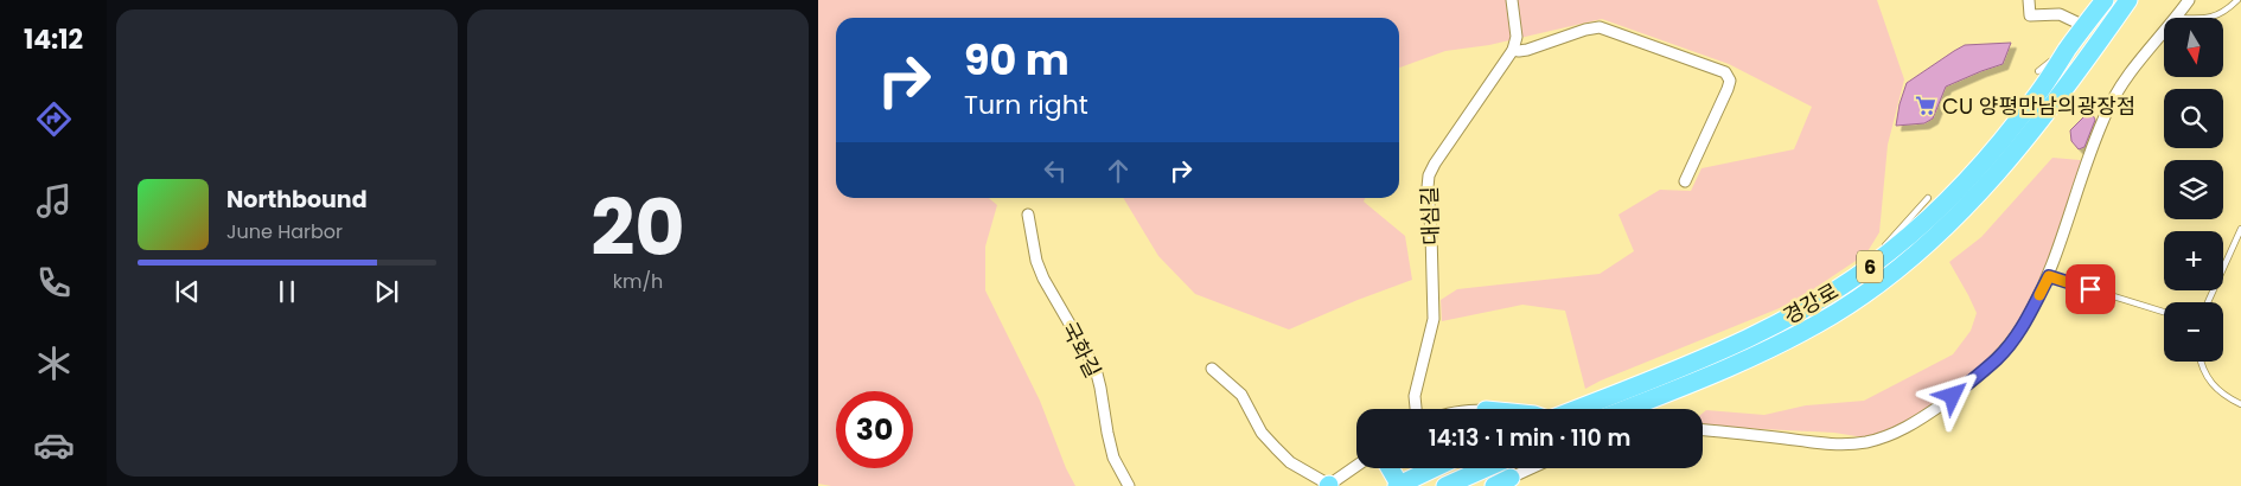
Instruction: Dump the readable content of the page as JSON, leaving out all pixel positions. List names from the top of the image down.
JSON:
{
  "streets": {
    "highway": ["6", "경강로"],
    "street": ["대심길", "국화길"]
  },
  "places": {
    "supermarket": ["CU 양평만남의광장점"]
  },
  "north": "bottom",
  "page": {
    "tabs": "14:12",
    "tile": ["20", "km/h"],
    "map_buttons": ["+", "−"],
    "turn": ["90 m", "Turn right"],
    "song": ["Northbound", "June Harbor"],
    "limit": "30",
    "trip": "14:13 · 1 min · 110 m"
  }
}
